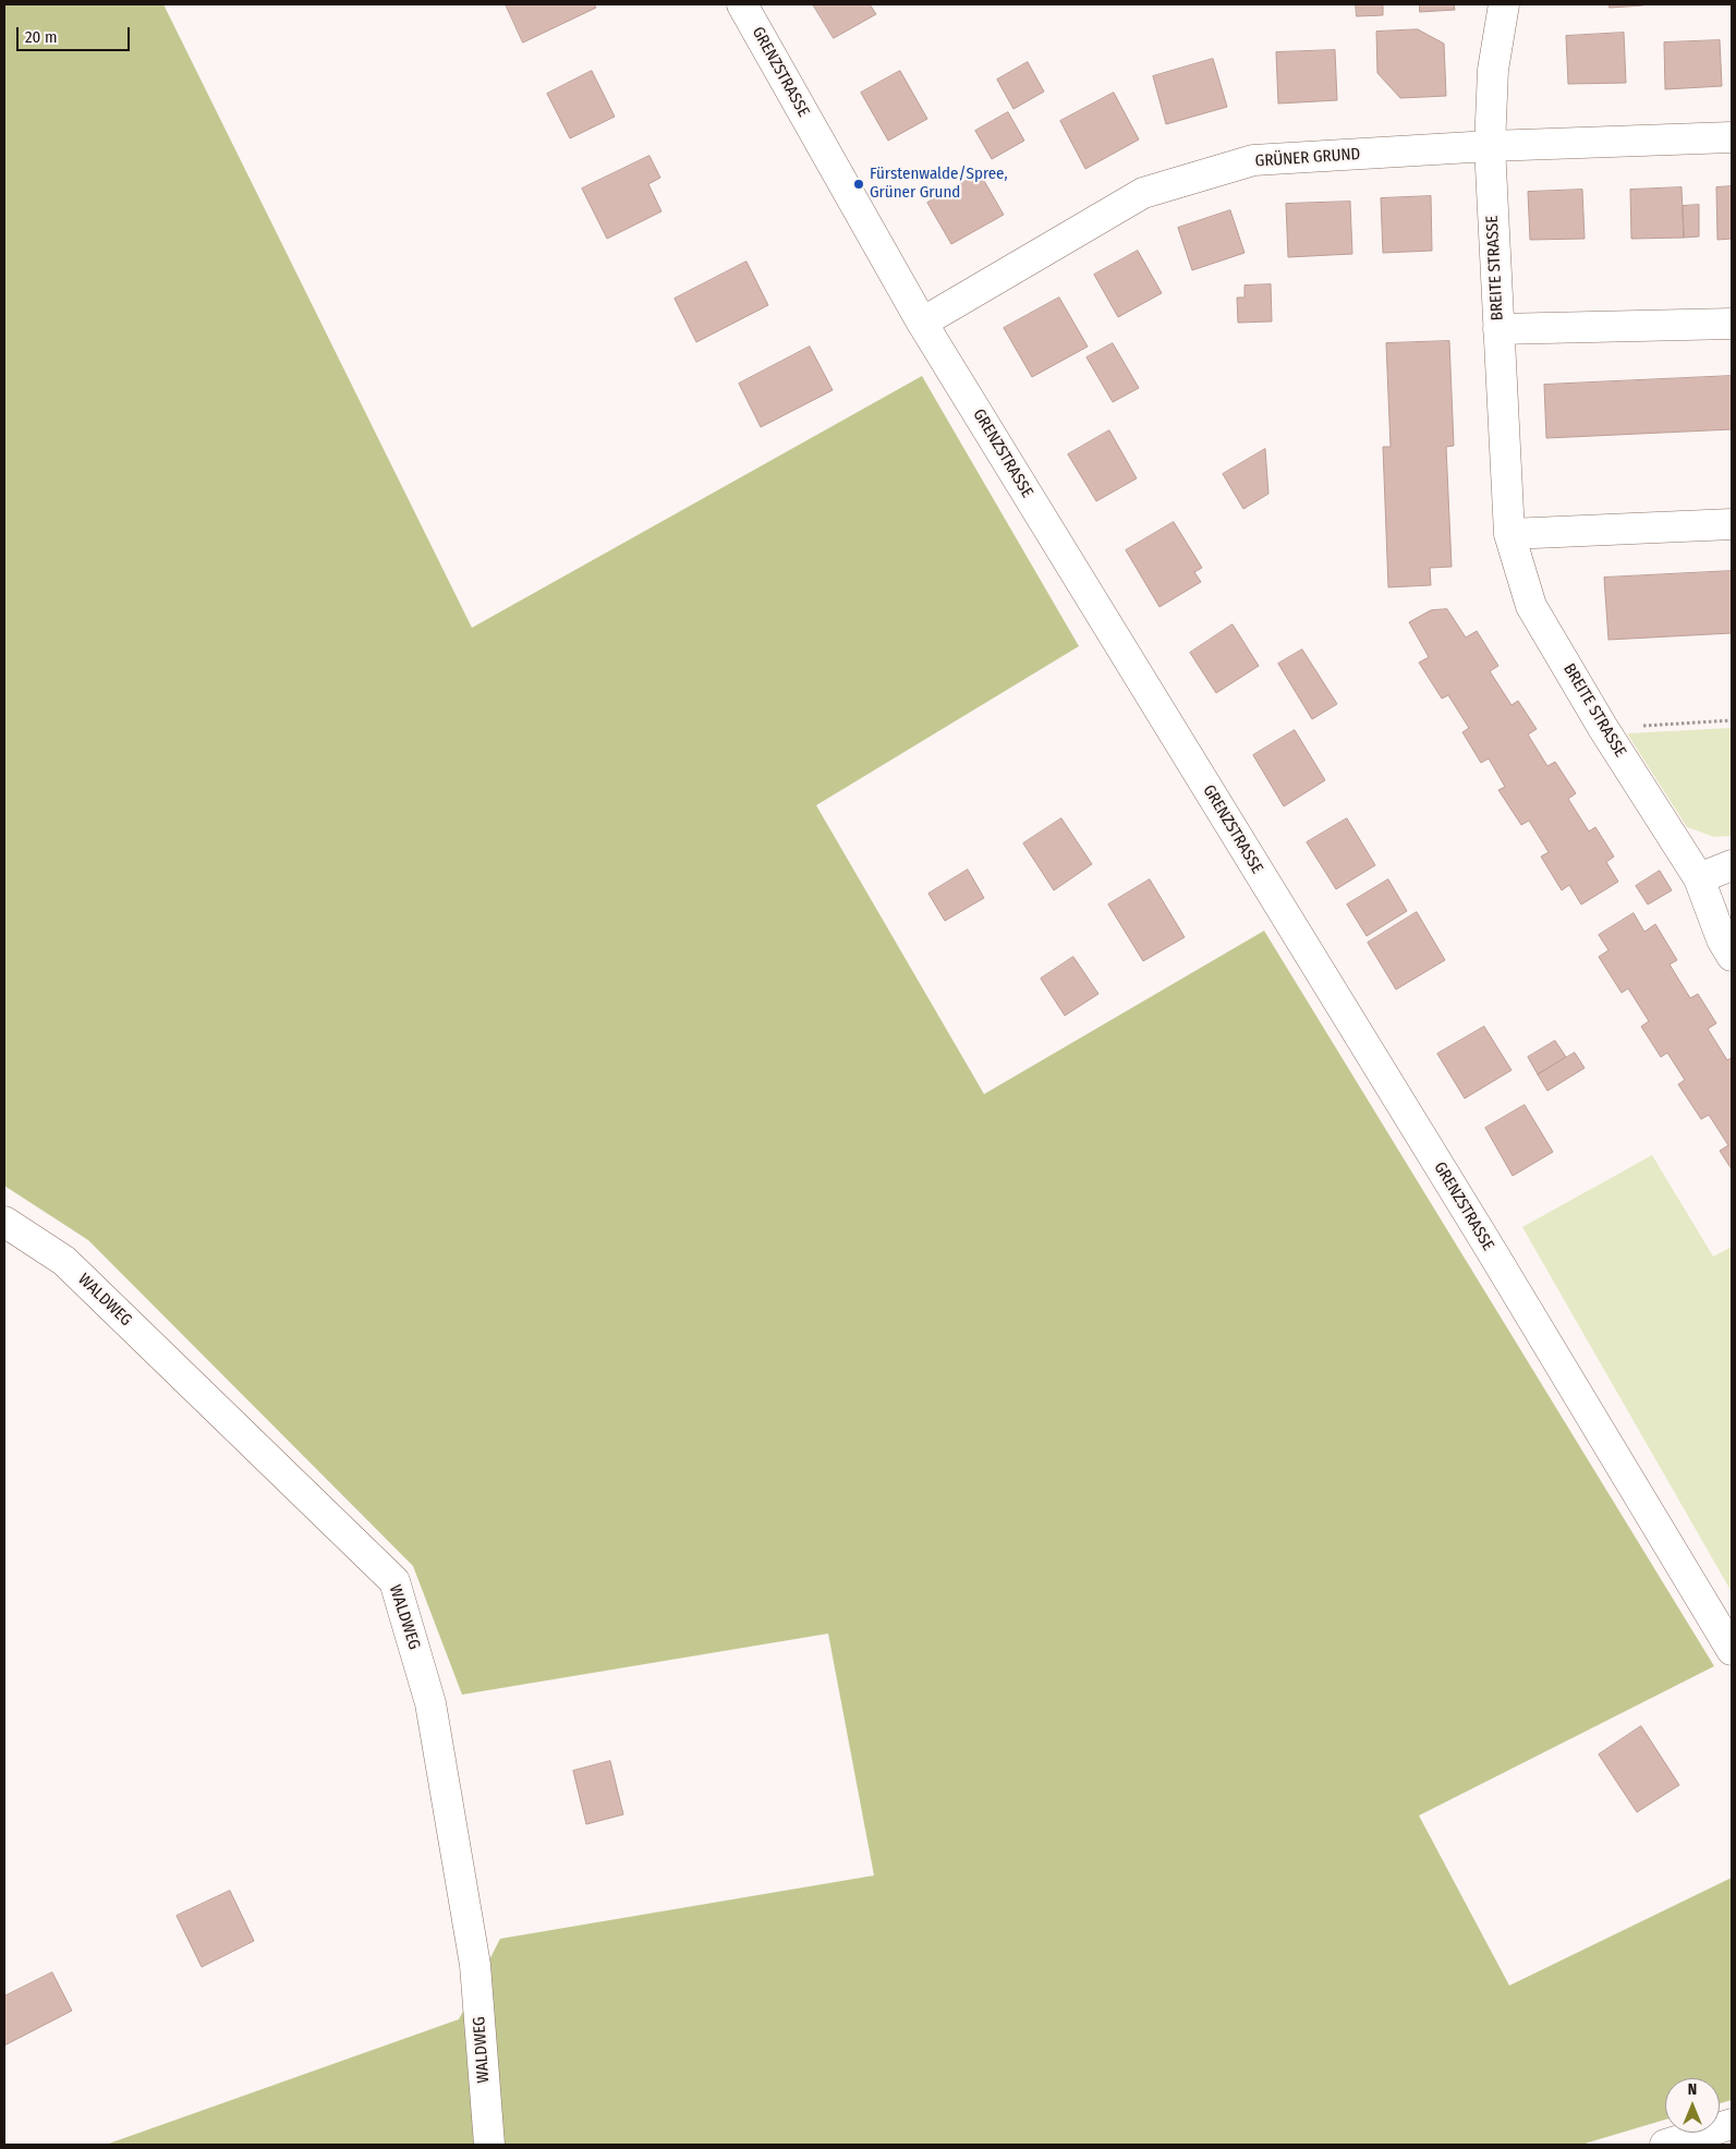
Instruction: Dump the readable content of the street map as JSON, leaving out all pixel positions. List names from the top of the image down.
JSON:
{
  "streets": {
    "street": [
      "GRENZSTRASSE",
      "GRÜNER GRUND",
      "BREITE STRASSE",
      "WALDWEG"
    ]
  },
  "crossings": [
    ["GRENZSTRASSE", "GRÜNER GRUND"],
    ["GRÜNER GRUND", "BREITE STRASSE"]
  ],
  "places": ["Fürstenwalde/Spree, Grüner Grund"],
  "scale_bar": "20 m",
  "north": "top"
}
